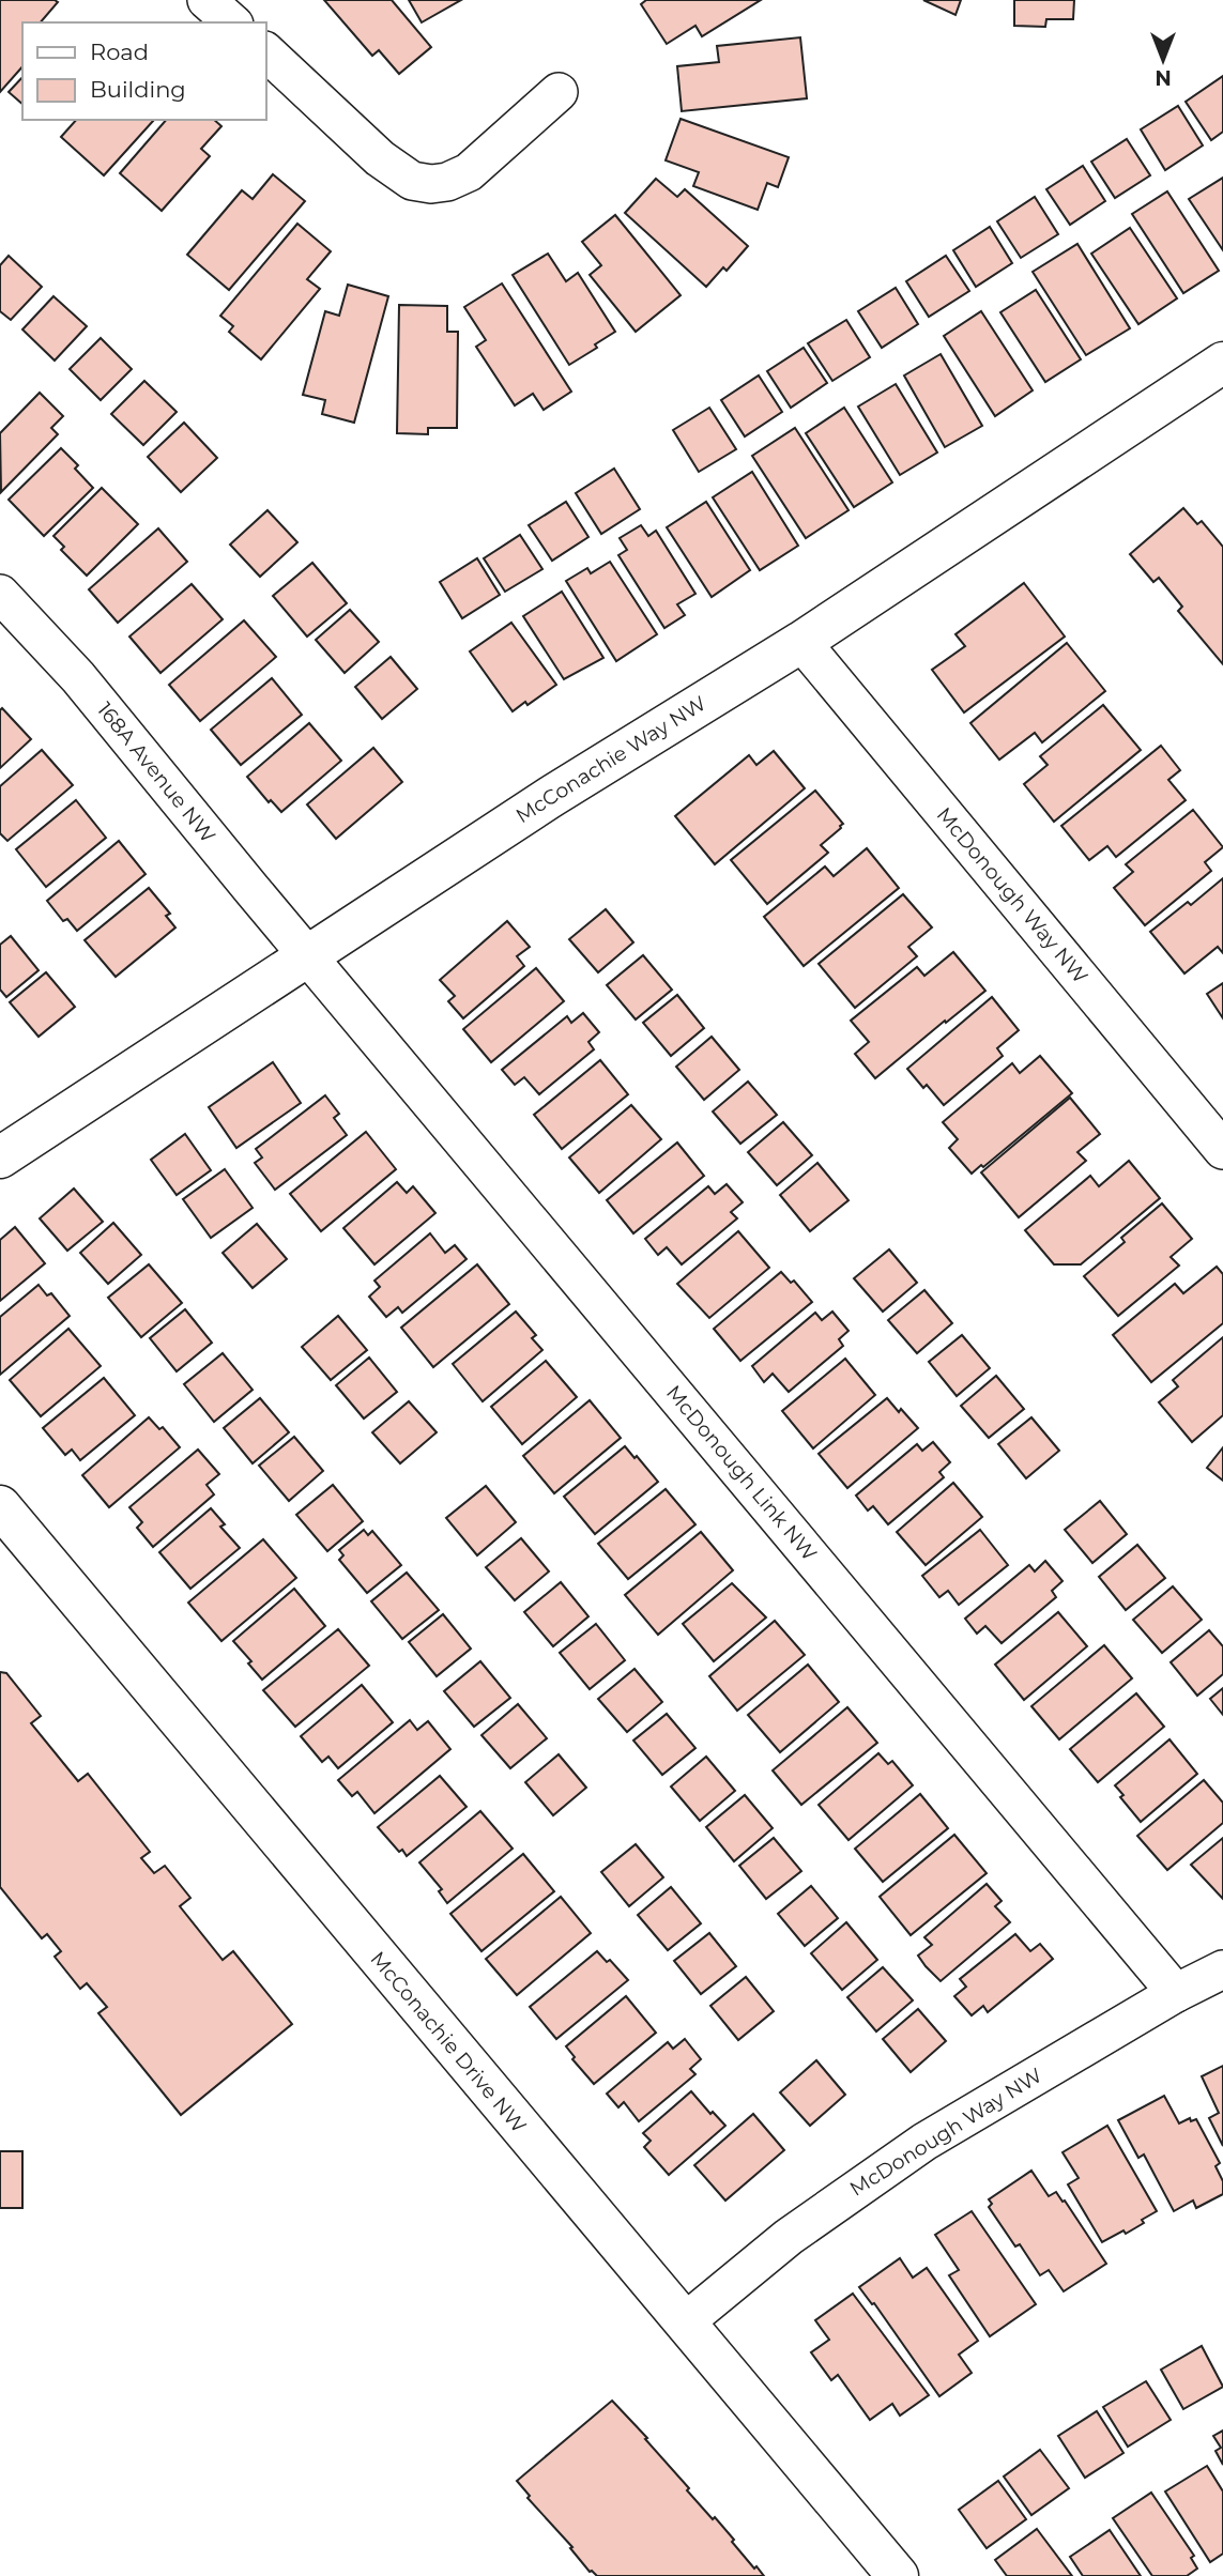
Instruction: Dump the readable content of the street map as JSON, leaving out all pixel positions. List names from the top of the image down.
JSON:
{
  "streets": {
    "street": [
      "McConachie Way NW",
      "168A Avenue NW",
      "McDonough Way NW",
      "McDonough Link NW",
      "McConachie Drive NW"
    ]
  },
  "crossings": [
    ["McConachie Way NW", "168A Avenue NW"],
    ["McConachie Way NW", "McDonough Way NW"],
    ["McConachie Way NW", "McDonough Link NW"],
    ["168A Avenue NW", "McDonough Link NW"],
    ["McDonough Way NW", "McDonough Link NW"],
    ["McDonough Way NW", "McConachie Drive NW"]
  ],
  "legend": ["Road", "Building"],
  "north": "bottom"
}
